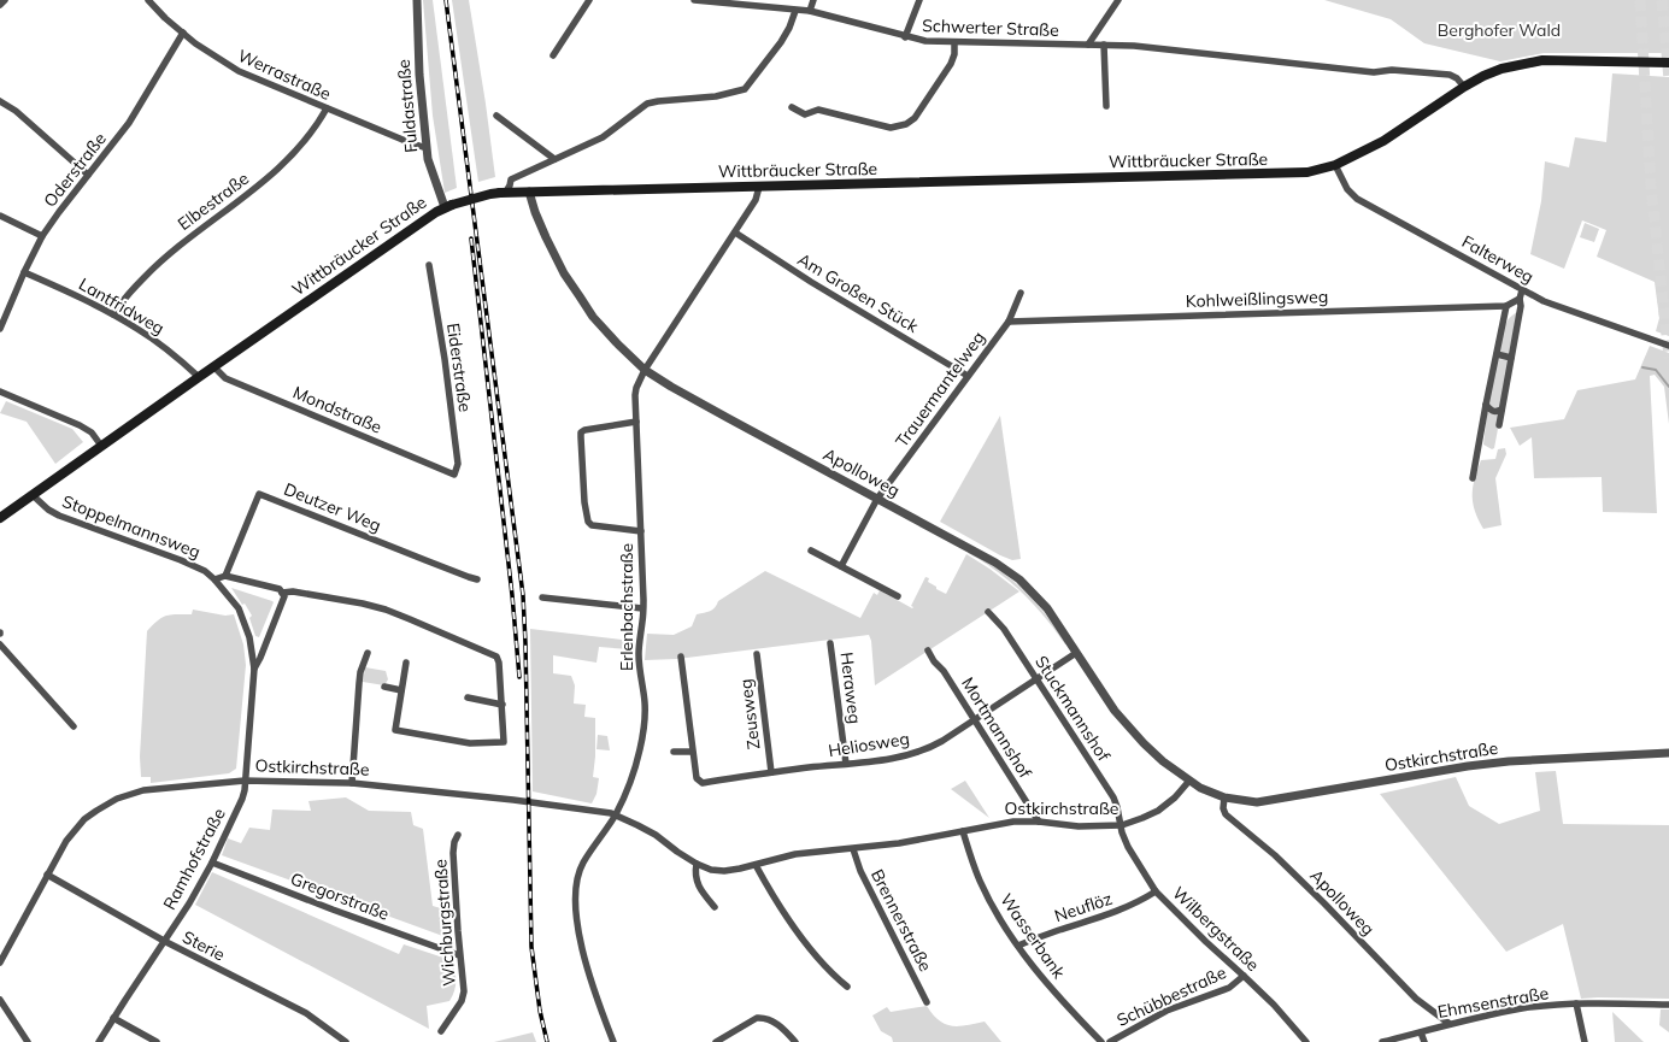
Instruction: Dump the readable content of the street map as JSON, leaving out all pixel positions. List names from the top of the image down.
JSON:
{
  "streets": {
    "main road": ["Wittbräucker Straße"],
    "street": [
      "Schwerter Straße",
      "Werrastraße",
      "Fuldastraße",
      "Oderstraße",
      "Elbestraße",
      "Falterweg",
      "Am Großen Stück",
      "Kohlweißlingsweg",
      "Lantfridweg",
      "Eiderstraße",
      "Trauermantelweg",
      "Mondstraße",
      "Apolloweg",
      "Deutzer Weg",
      "Stoppelmannsweg",
      "Erlenbachstraße",
      "Heraweg",
      "Stuckmannshof",
      "Zeusweg",
      "Mortmannshof",
      "Heliosweg",
      "Ostkirchstraße",
      "Ramhofstraße",
      "Gregorstraße",
      "Neuflöz",
      "Brennerstraße",
      "Wichburgstraße",
      "Wilbergstraße",
      "Wasserbank",
      "Sterie",
      "Schübbestraße",
      "Ehmsenstraße"
    ]
  },
  "crossings": [
    ["Schwerter Straße", "Wittbräucker Straße"],
    ["Werrastraße", "Fuldastraße"],
    ["Werrastraße", "Oderstraße"],
    ["Werrastraße", "Elbestraße"],
    ["Fuldastraße", "Wittbräucker Straße"],
    ["Wittbräucker Straße", "Falterweg"],
    ["Wittbräucker Straße", "Lantfridweg"],
    ["Wittbräucker Straße", "Mondstraße"],
    ["Wittbräucker Straße", "Apolloweg"],
    ["Wittbräucker Straße", "Stoppelmannsweg"],
    ["Wittbräucker Straße", "Erlenbachstraße"],
    ["Oderstraße", "Lantfridweg"],
    ["Elbestraße", "Lantfridweg"],
    ["Am Großen Stück", "Trauermantelweg"],
    ["Am Großen Stück", "Erlenbachstraße"],
    ["Kohlweißlingsweg", "Trauermantelweg"],
    ["Eiderstraße", "Mondstraße"],
    ["Trauermantelweg", "Apolloweg"],
    ["Apolloweg", "Erlenbachstraße"],
    ["Apolloweg", "Heliosweg"],
    ["Apolloweg", "Ostkirchstraße"],
    ["Apolloweg", "Ehmsenstraße"],
    ["Stoppelmannsweg", "Ramhofstraße"],
    ["Erlenbachstraße", "Ostkirchstraße"],
    ["Heraweg", "Heliosweg"],
    ["Stuckmannshof", "Heliosweg"],
    ["Stuckmannshof", "Ostkirchstraße"],
    ["Stuckmannshof", "Wilbergstraße"],
    ["Zeusweg", "Heliosweg"],
    ["Mortmannshof", "Heliosweg"],
    ["Mortmannshof", "Ostkirchstraße"],
    ["Ostkirchstraße", "Ramhofstraße"],
    ["Ostkirchstraße", "Brennerstraße"],
    ["Ostkirchstraße", "Wilbergstraße"],
    ["Ostkirchstraße", "Wasserbank"],
    ["Ostkirchstraße", "Sterie"],
    ["Ramhofstraße", "Gregorstraße"],
    ["Ramhofstraße", "Sterie"],
    ["Gregorstraße", "Wichburgstraße"],
    ["Neuflöz", "Wilbergstraße"],
    ["Neuflöz", "Wasserbank"],
    ["Wilbergstraße", "Schübbestraße"]
  ],
  "parks": ["Berghofer Wald"]
}
